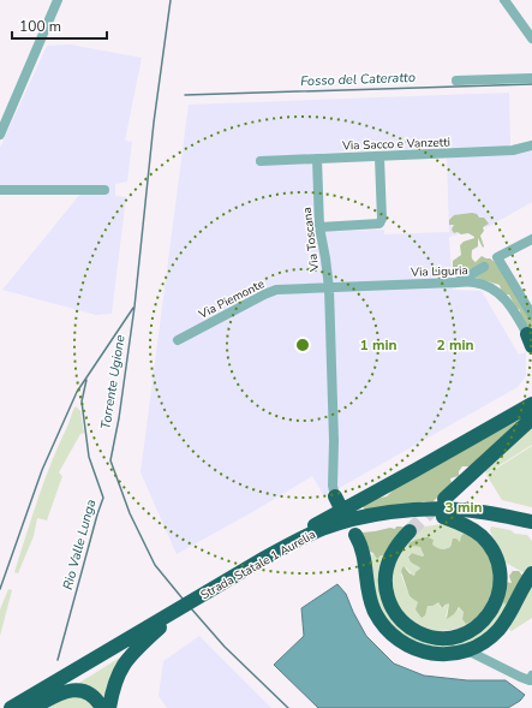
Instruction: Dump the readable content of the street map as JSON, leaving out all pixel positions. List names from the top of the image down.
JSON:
{
  "streets": {
    "highway": ["Strada Statale 1 Aurelia"],
    "street": [
      "Via Sacco e Vanzetti",
      "Via Toscana",
      "Via Liguria",
      "Via Piemonte"
    ]
  },
  "crossings": [
    ["Via Sacco e Vanzetti", "Via Toscana"],
    ["Via Toscana", "Via Liguria"],
    ["Via Toscana", "Via Piemonte"],
    ["Via Liguria", "Via Piemonte"]
  ],
  "water": ["Fosso del Cateratto", "Torrente Ugione", "Rio Valle Lunga"],
  "scale_bar": "100 m",
  "rings": ["1 min", "2 min", "3 min"]
}
